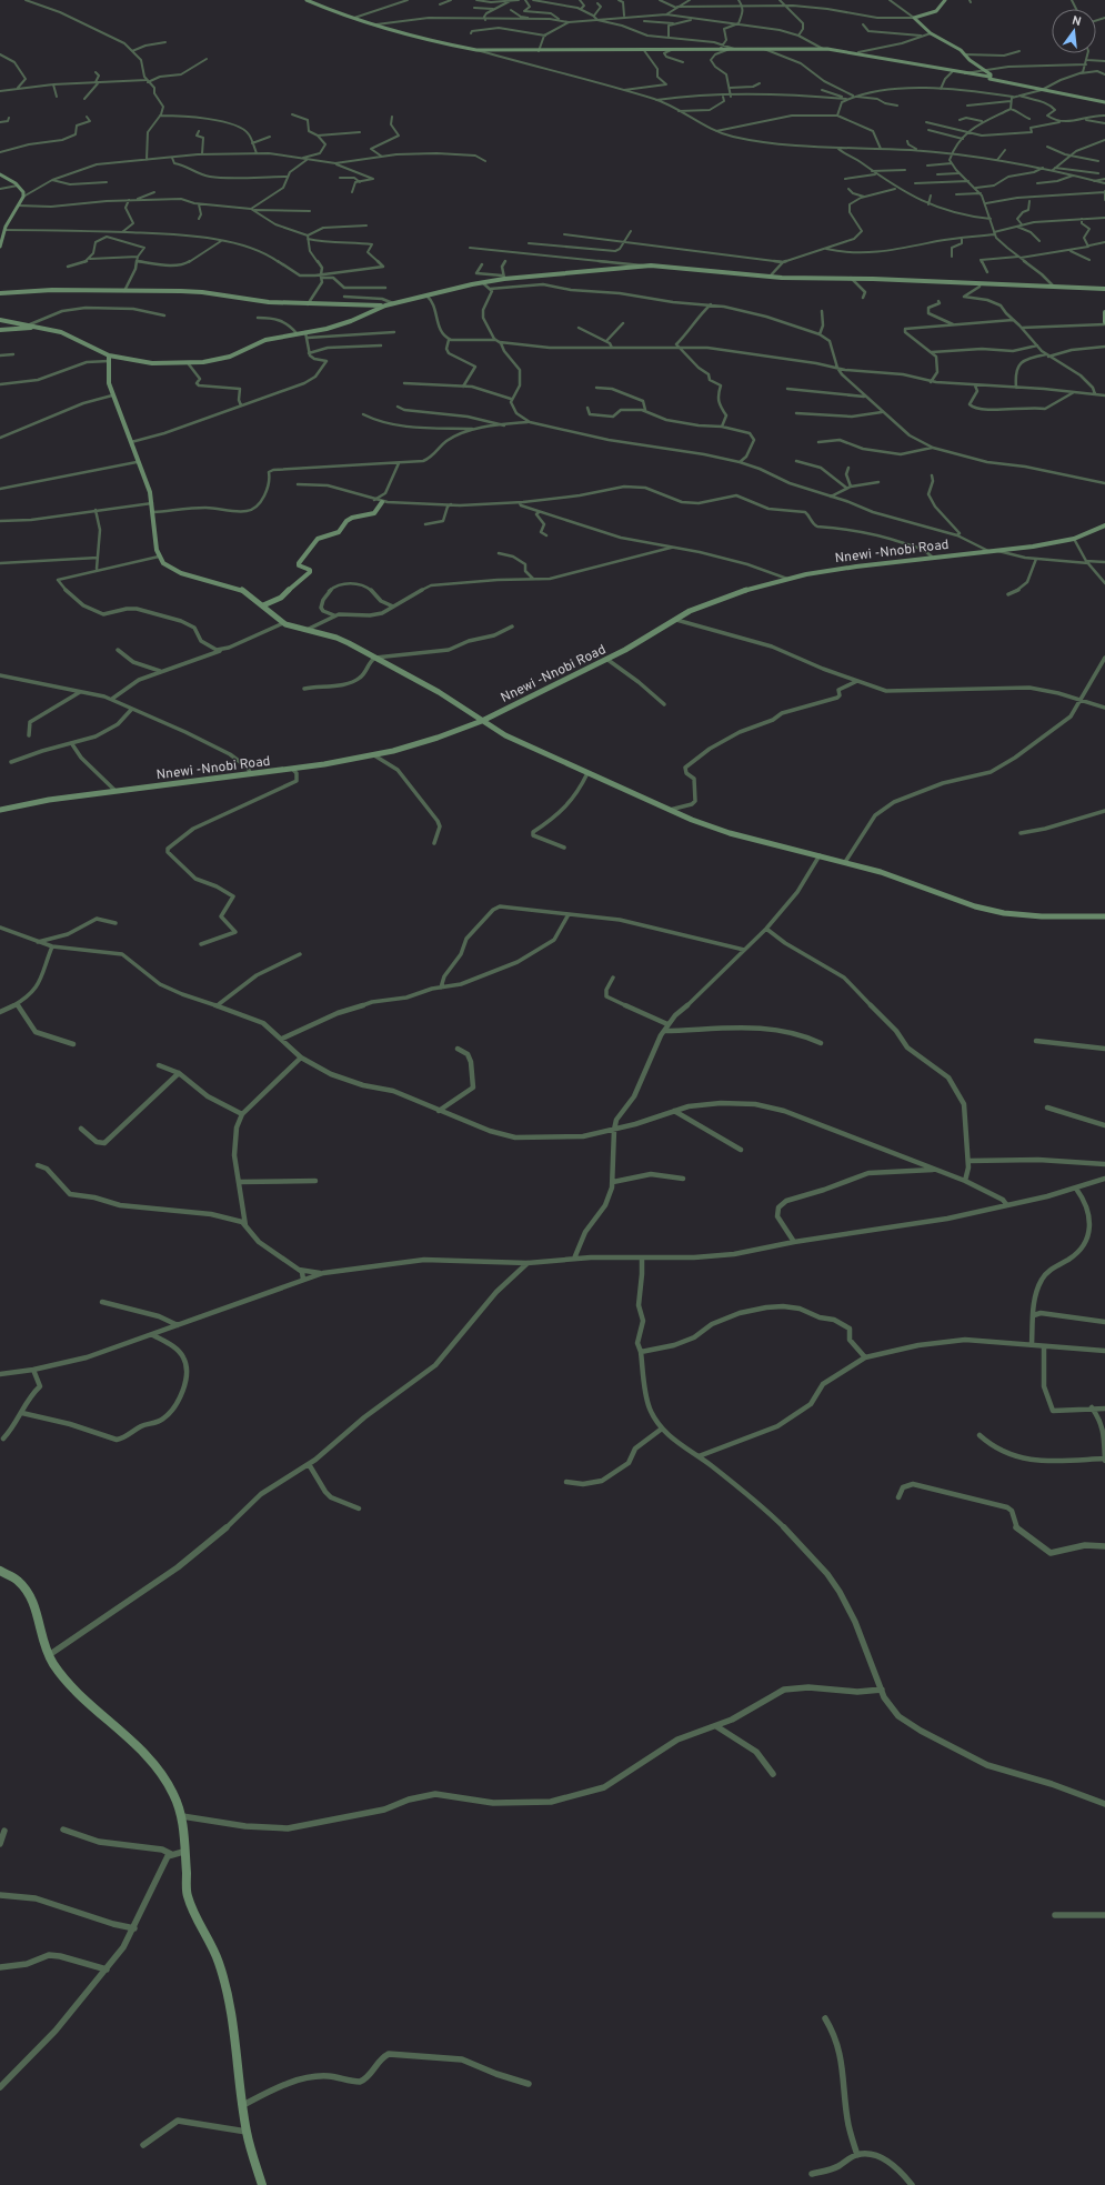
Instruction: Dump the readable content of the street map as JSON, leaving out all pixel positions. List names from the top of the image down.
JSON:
{
  "streets": {
    "street": ["Nnewi -Nnobi Road"]
  },
  "north": "top"
}
